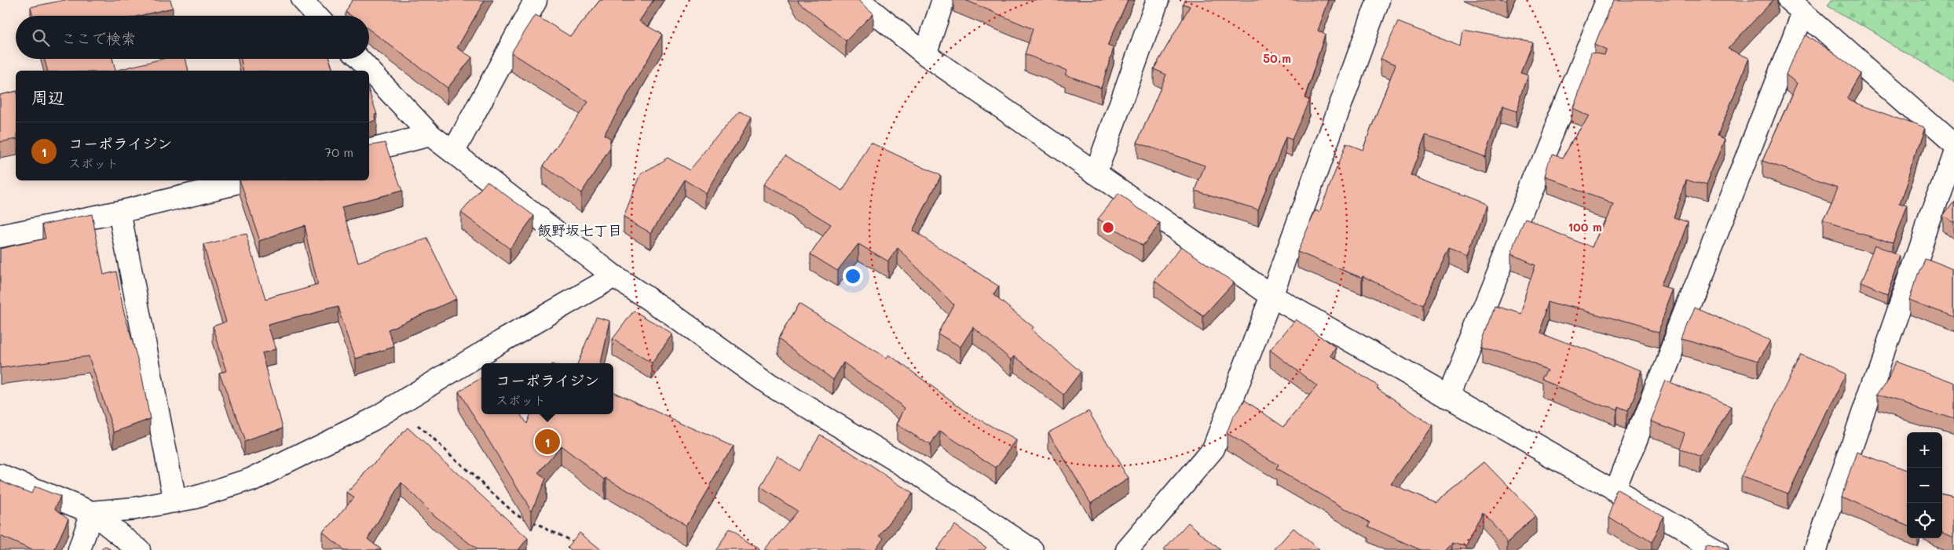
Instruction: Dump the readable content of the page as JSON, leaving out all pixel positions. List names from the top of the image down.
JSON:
{
  "districts": ["飯野坂七丁目"],
  "page": {
    "search": "ここで検索",
    "heading": "周辺",
    "list": [
      {
        "mark": "1",
        "name": "コーポライジン",
        "note": "スポット",
        "value": "70 m"
      }
    ],
    "popup": ["コーポライジン", "スポット"],
    "pins": "1",
    "map_buttons": ["+", "−"]
  },
  "rings": ["50 m", "100 m"]
}
